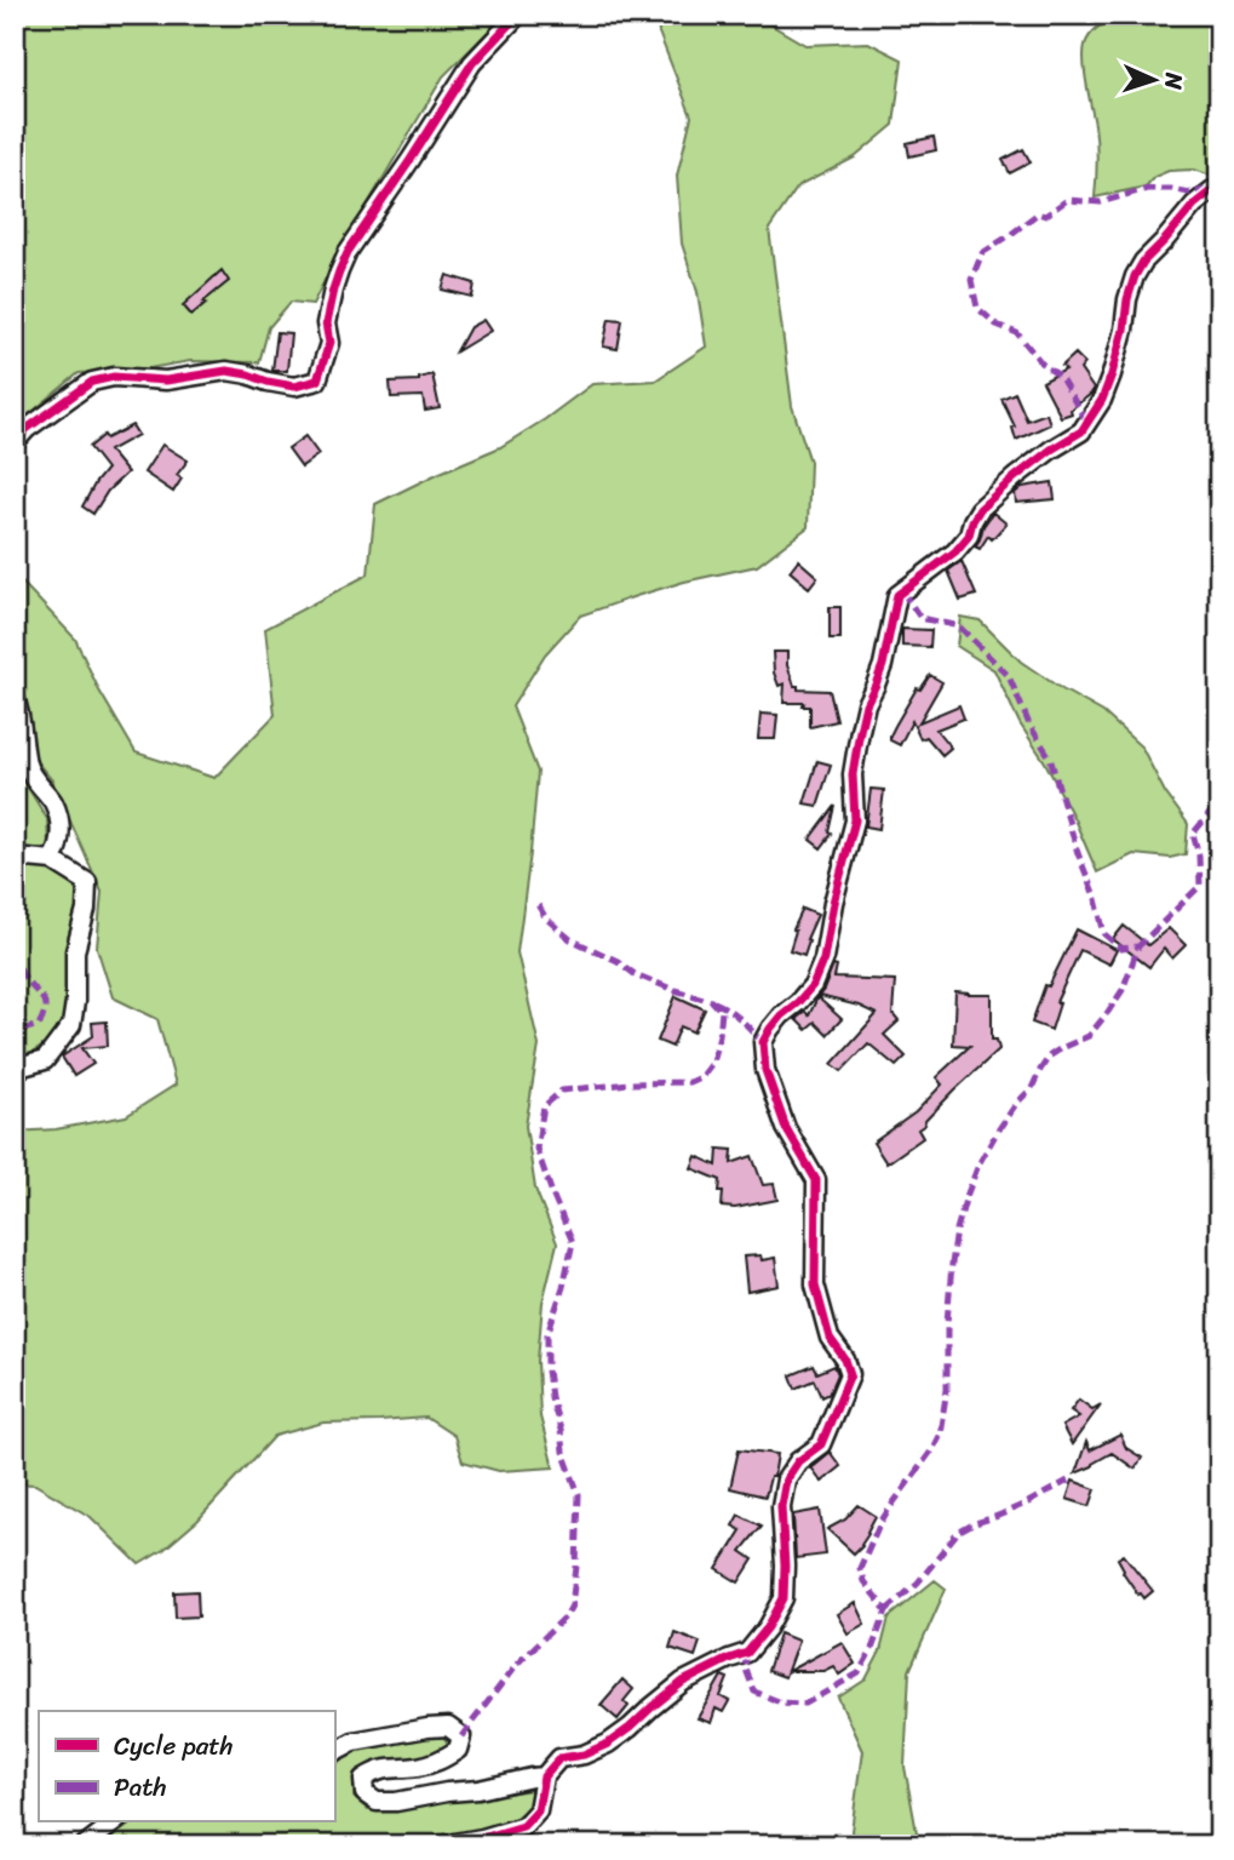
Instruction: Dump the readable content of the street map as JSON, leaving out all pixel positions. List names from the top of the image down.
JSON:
{
  "legend": ["Cycle path", "Path"],
  "north": "right"
}
